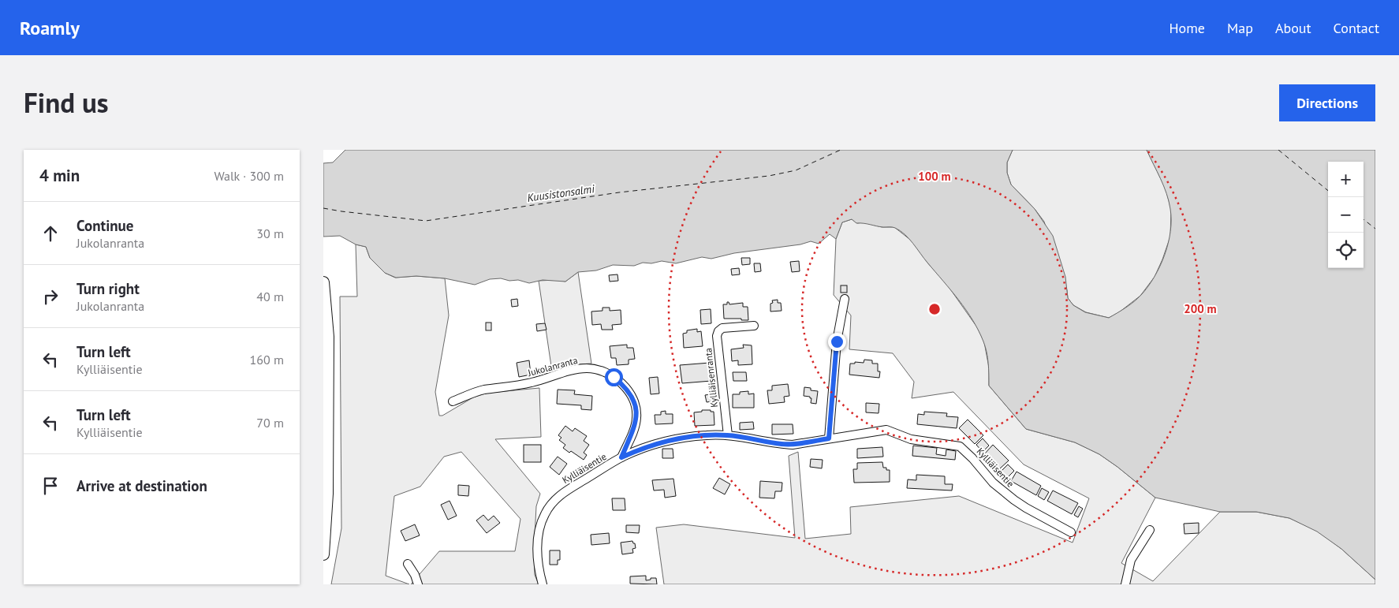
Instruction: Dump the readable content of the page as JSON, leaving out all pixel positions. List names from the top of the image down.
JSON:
{
  "streets": {
    "street": ["Jukolanranta", "Kylliäisenranta", "Kylliäisentie"]
  },
  "crossings": [
    ["Jukolanranta", "Kylliäisentie"],
    ["Kylliäisenranta", "Kylliäisentie"]
  ],
  "water": ["Kuusistonsalmi"],
  "page": {
    "header": "Roamly",
    "nav": [
      "Home",
      "Map",
      "About",
      "Contact"
    ],
    "title": "Find us",
    "buttons": "Directions",
    "heading": ["4 min", "Walk · 300 m"],
    "map_buttons": ["+", "−"],
    "list": [
      ["Continue", "Jukolanranta", "30 m"],
      ["Turn right", "Jukolanranta", "40 m"],
      ["Turn left", "Kylliäisentie", "160 m"],
      ["Turn left", "Kylliäisentie", "70 m"],
      "Arrive at destination"
    ]
  },
  "rings": ["100 m", "200 m"]
}
